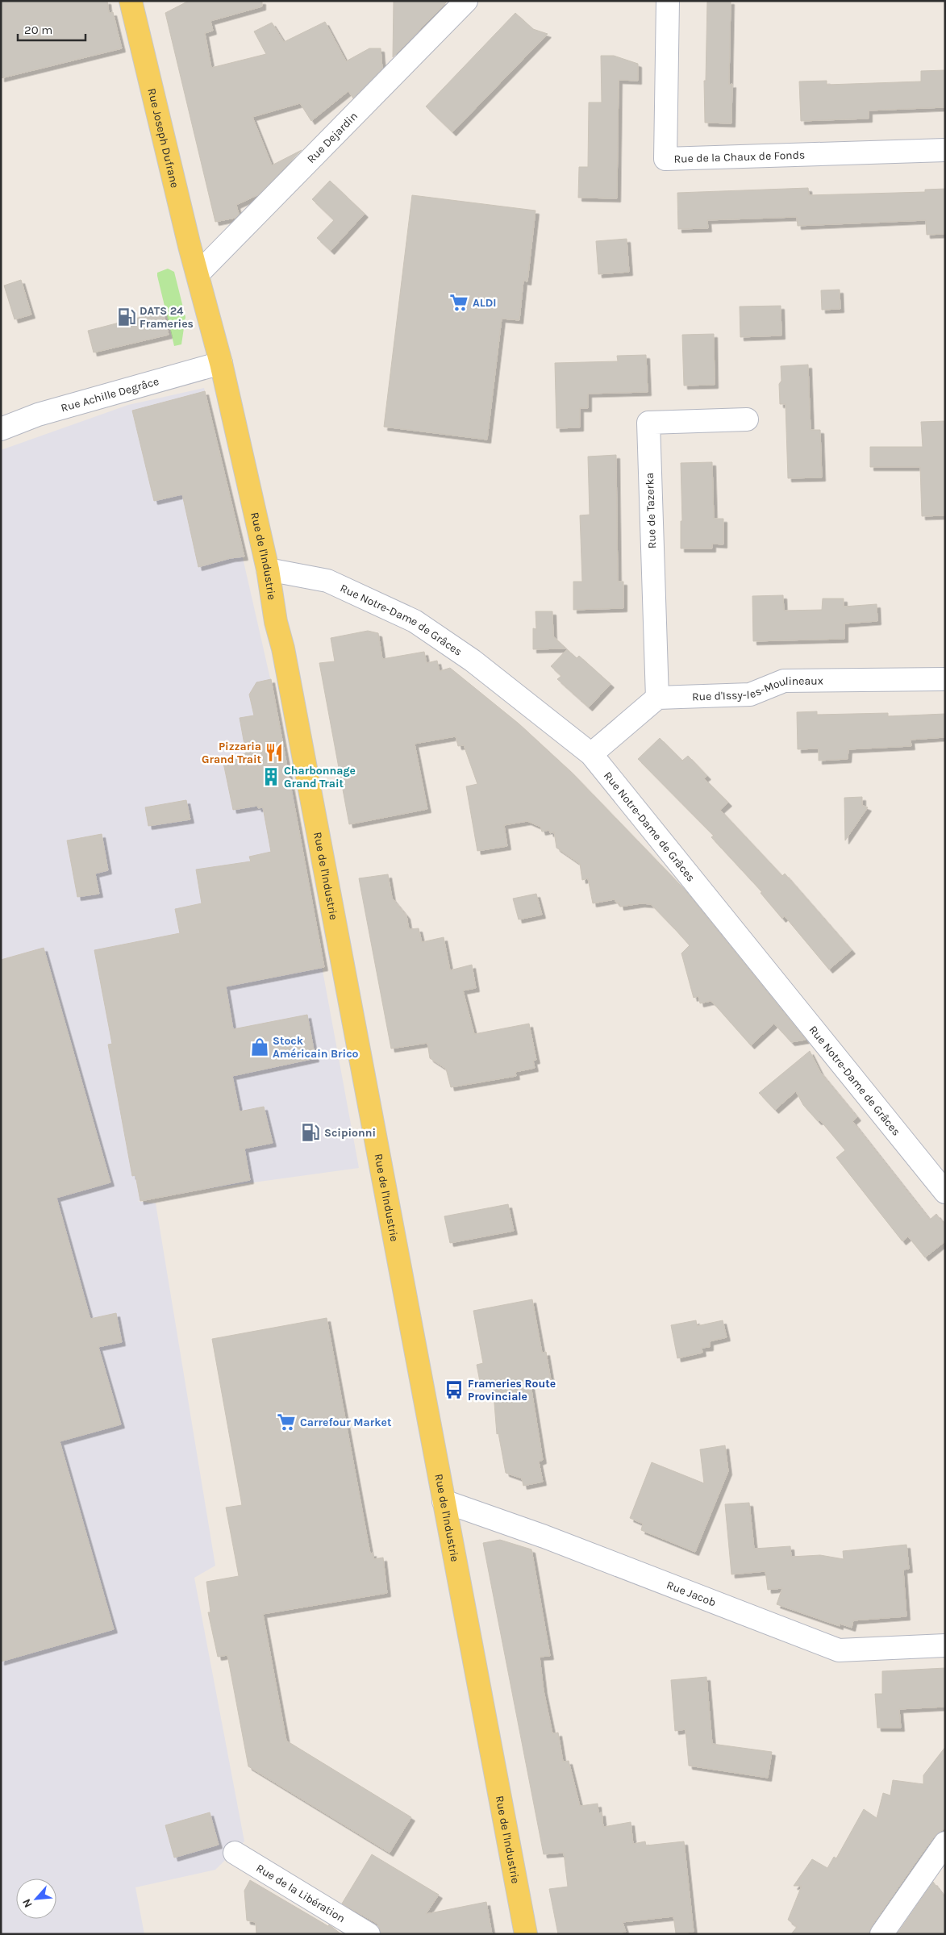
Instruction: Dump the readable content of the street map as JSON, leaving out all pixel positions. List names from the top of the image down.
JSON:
{
  "streets": {
    "main road": ["Rue Joseph Dufrane", "Rue de l'Industrie"],
    "street": [
      "Rue Dejardin",
      "Rue de la Chaux de Fonds",
      "Rue Achille Degrâce",
      "Rue de Tazerka",
      "Rue Notre-Dame de Grâces",
      "Rue d'Issy-les-Moulineaux",
      "Rue Jacob",
      "Rue de la Libération"
    ]
  },
  "crossings": [
    ["Rue Dejardin", "Rue Joseph Dufrane"],
    ["Rue Dejardin", "Rue de l'Industrie"],
    ["Rue Joseph Dufrane", "Rue de l'Industrie"],
    ["Rue Achille Degrâce", "Rue de l'Industrie"],
    ["Rue de Tazerka", "Rue d'Issy-les-Moulineaux"],
    ["Rue de l'Industrie", "Rue Notre-Dame de Grâces"],
    ["Rue de l'Industrie", "Rue Jacob"]
  ],
  "places": {
    "supermarket": ["ALDI", "Carrefour Market"],
    "fuel station": ["DATS 24 Frameries", "Scipionni"],
    "restaurant": ["Pizzaria Grand Trait"],
    "building": ["Charbonnage Grand Trait"],
    "shop": ["Stock Américain Brico"],
    "bus stop": ["Frameries Route Provinciale"]
  },
  "scale_bar": "20 m",
  "north": "bottom left"
}
